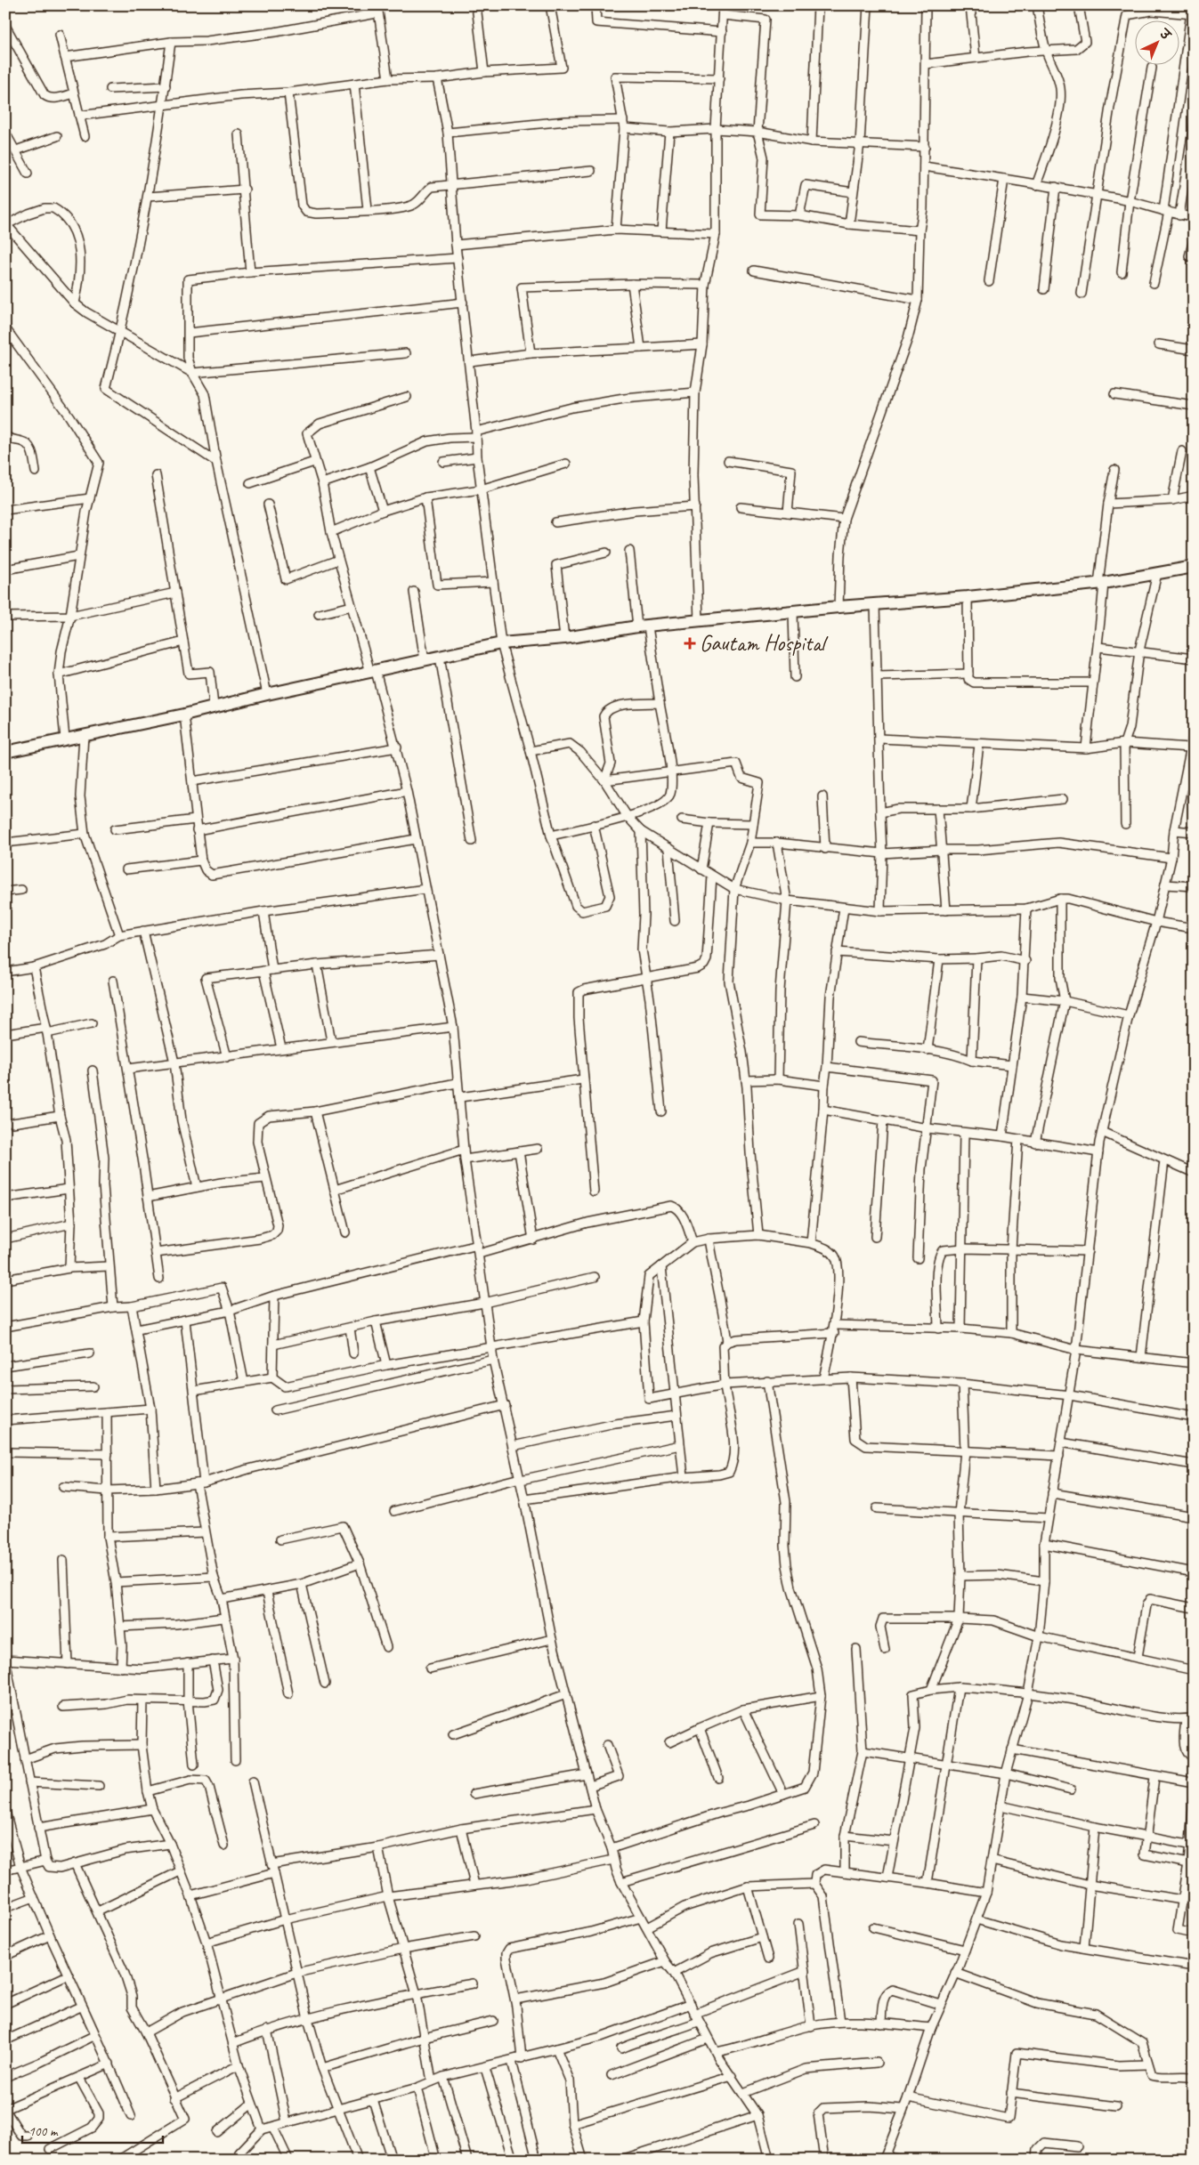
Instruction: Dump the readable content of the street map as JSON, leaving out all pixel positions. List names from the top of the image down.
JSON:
{
  "places": {
    "health": ["Gautam Hospital"]
  },
  "scale_bar": "100 m",
  "north": "top right"
}
